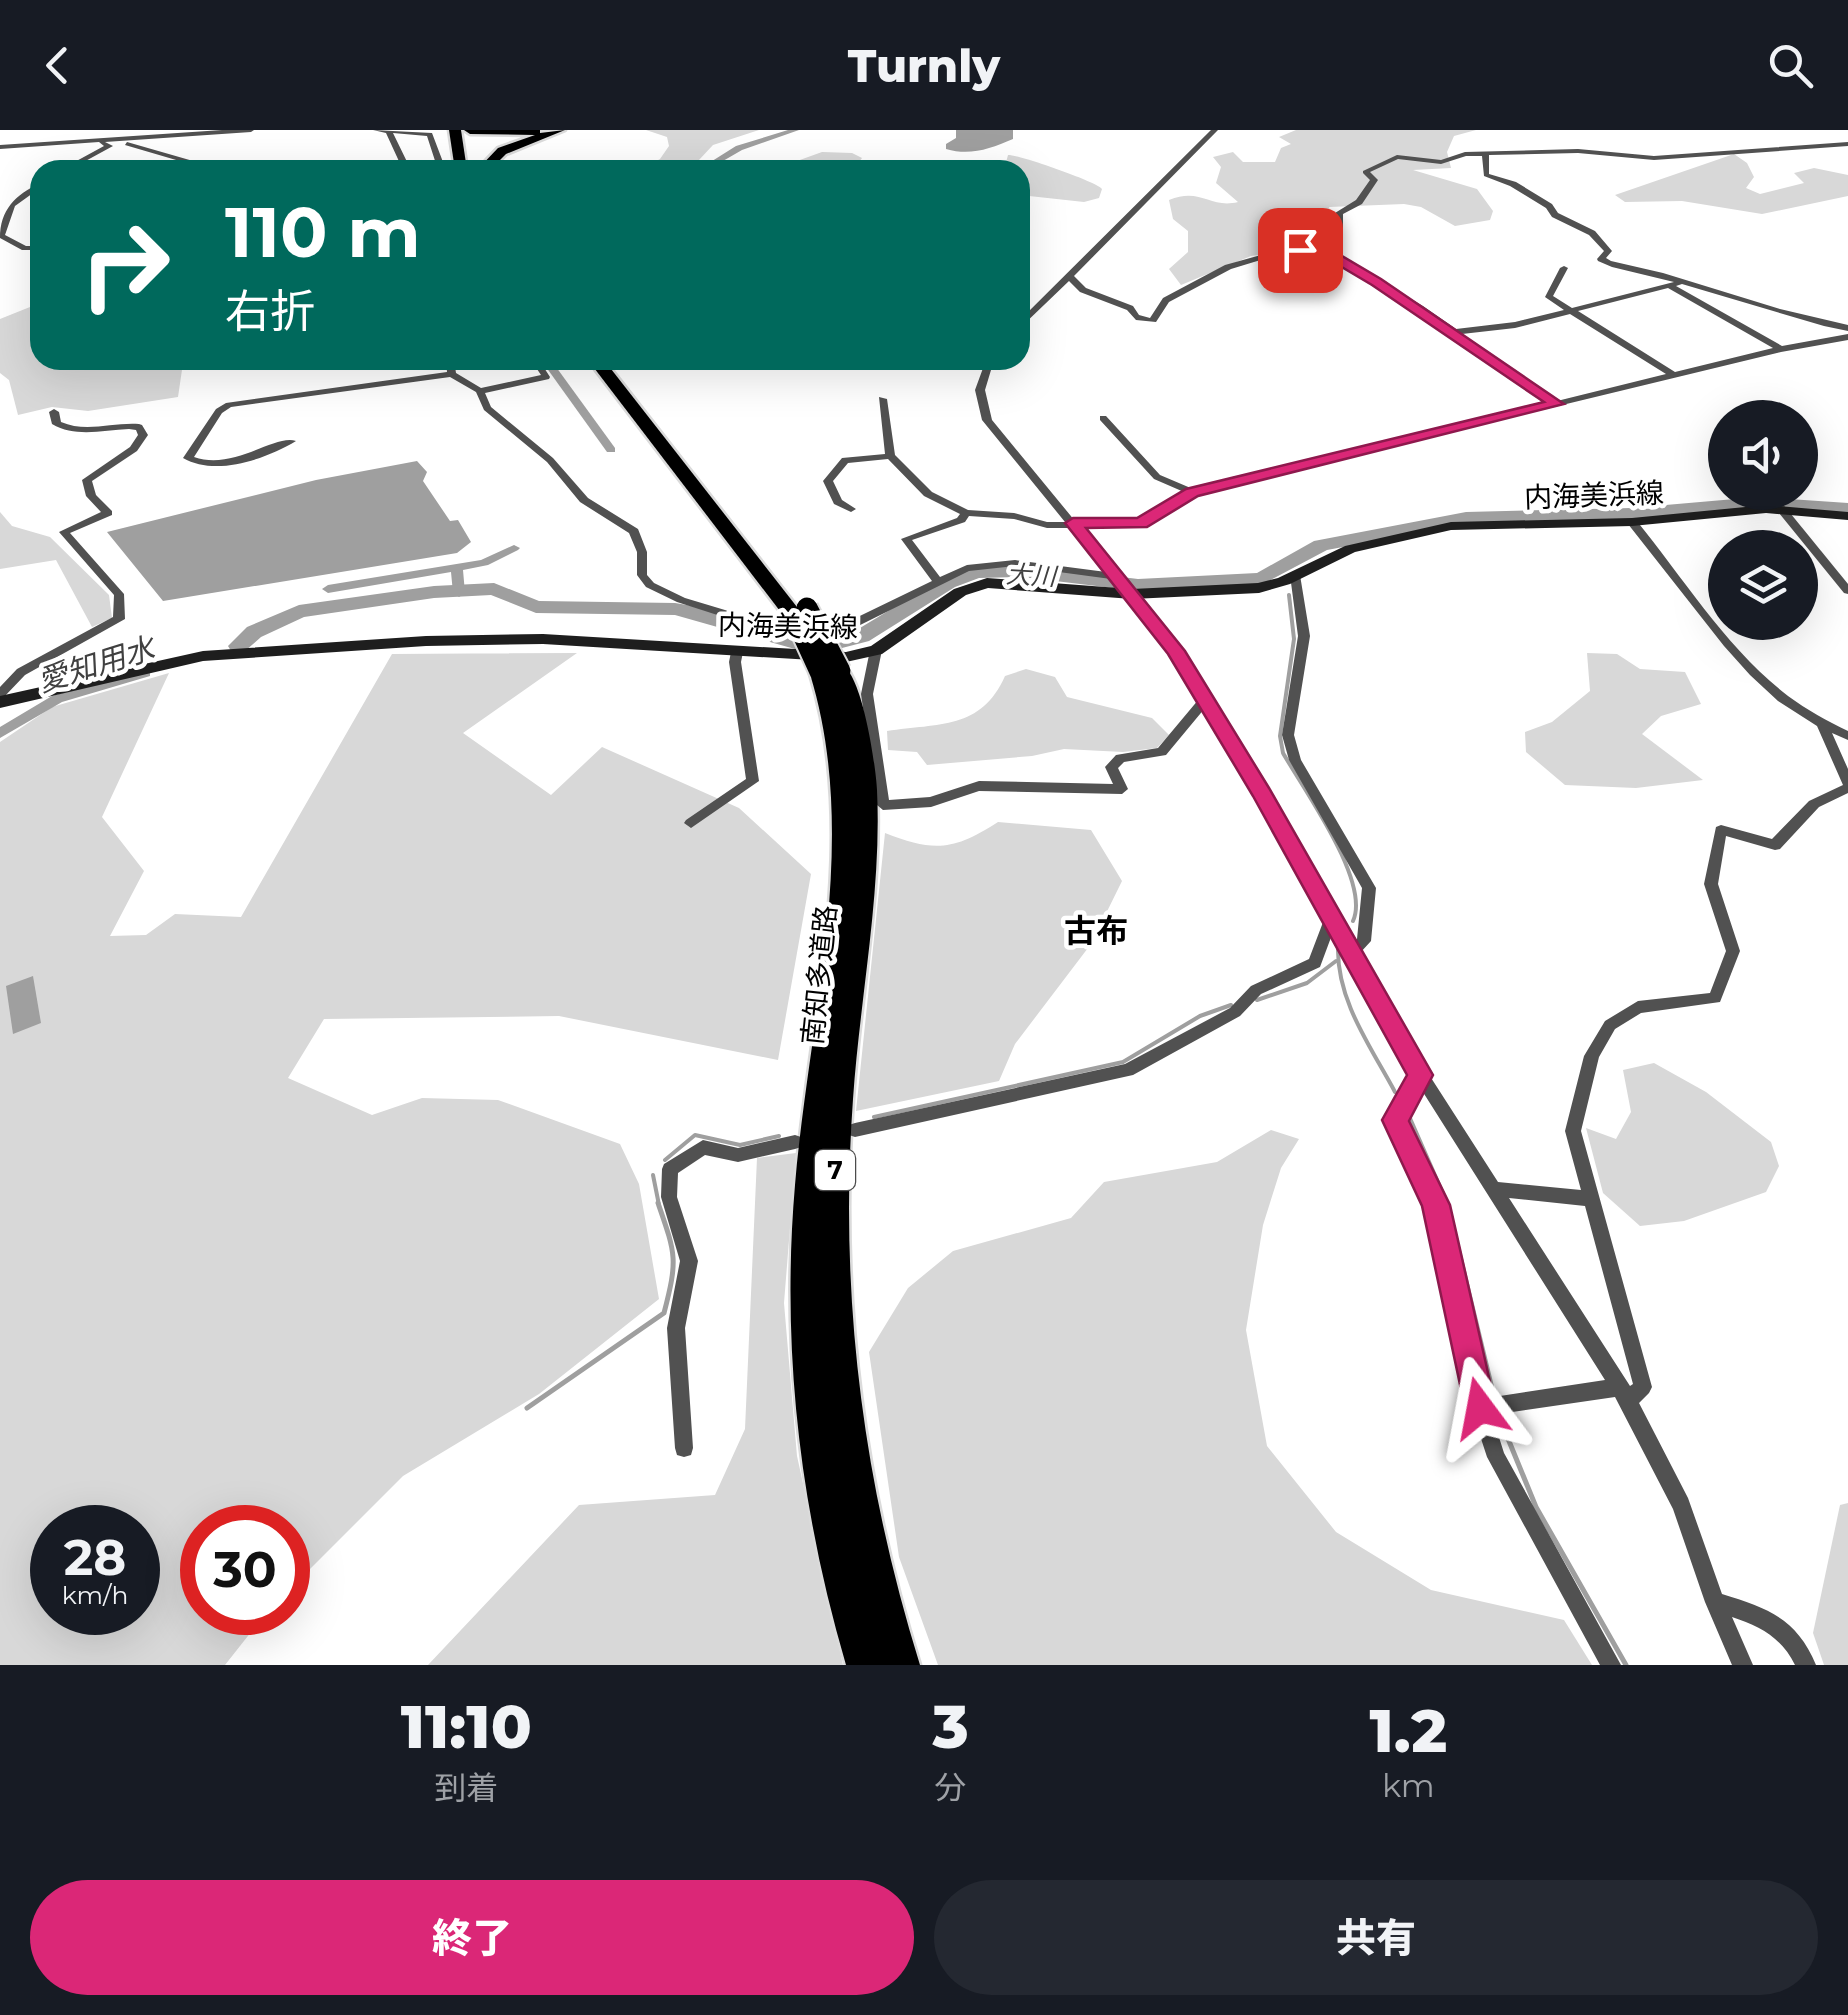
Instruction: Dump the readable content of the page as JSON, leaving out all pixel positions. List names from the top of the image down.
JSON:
{
  "streets": {
    "highway": ["南知多道路", "7"],
    "main road": ["内海美浜線"]
  },
  "districts": ["古布"],
  "water": ["大川", "愛知用水"],
  "page": {
    "header": "Turnly",
    "turn": ["110 m", "右折"],
    "speed": "28 km/h",
    "limit": "30",
    "eta": [
      "11:10",
      "到着",
      "3",
      "分",
      "1.2",
      "km"
    ],
    "buttons": ["終了", "共有"]
  }
}
